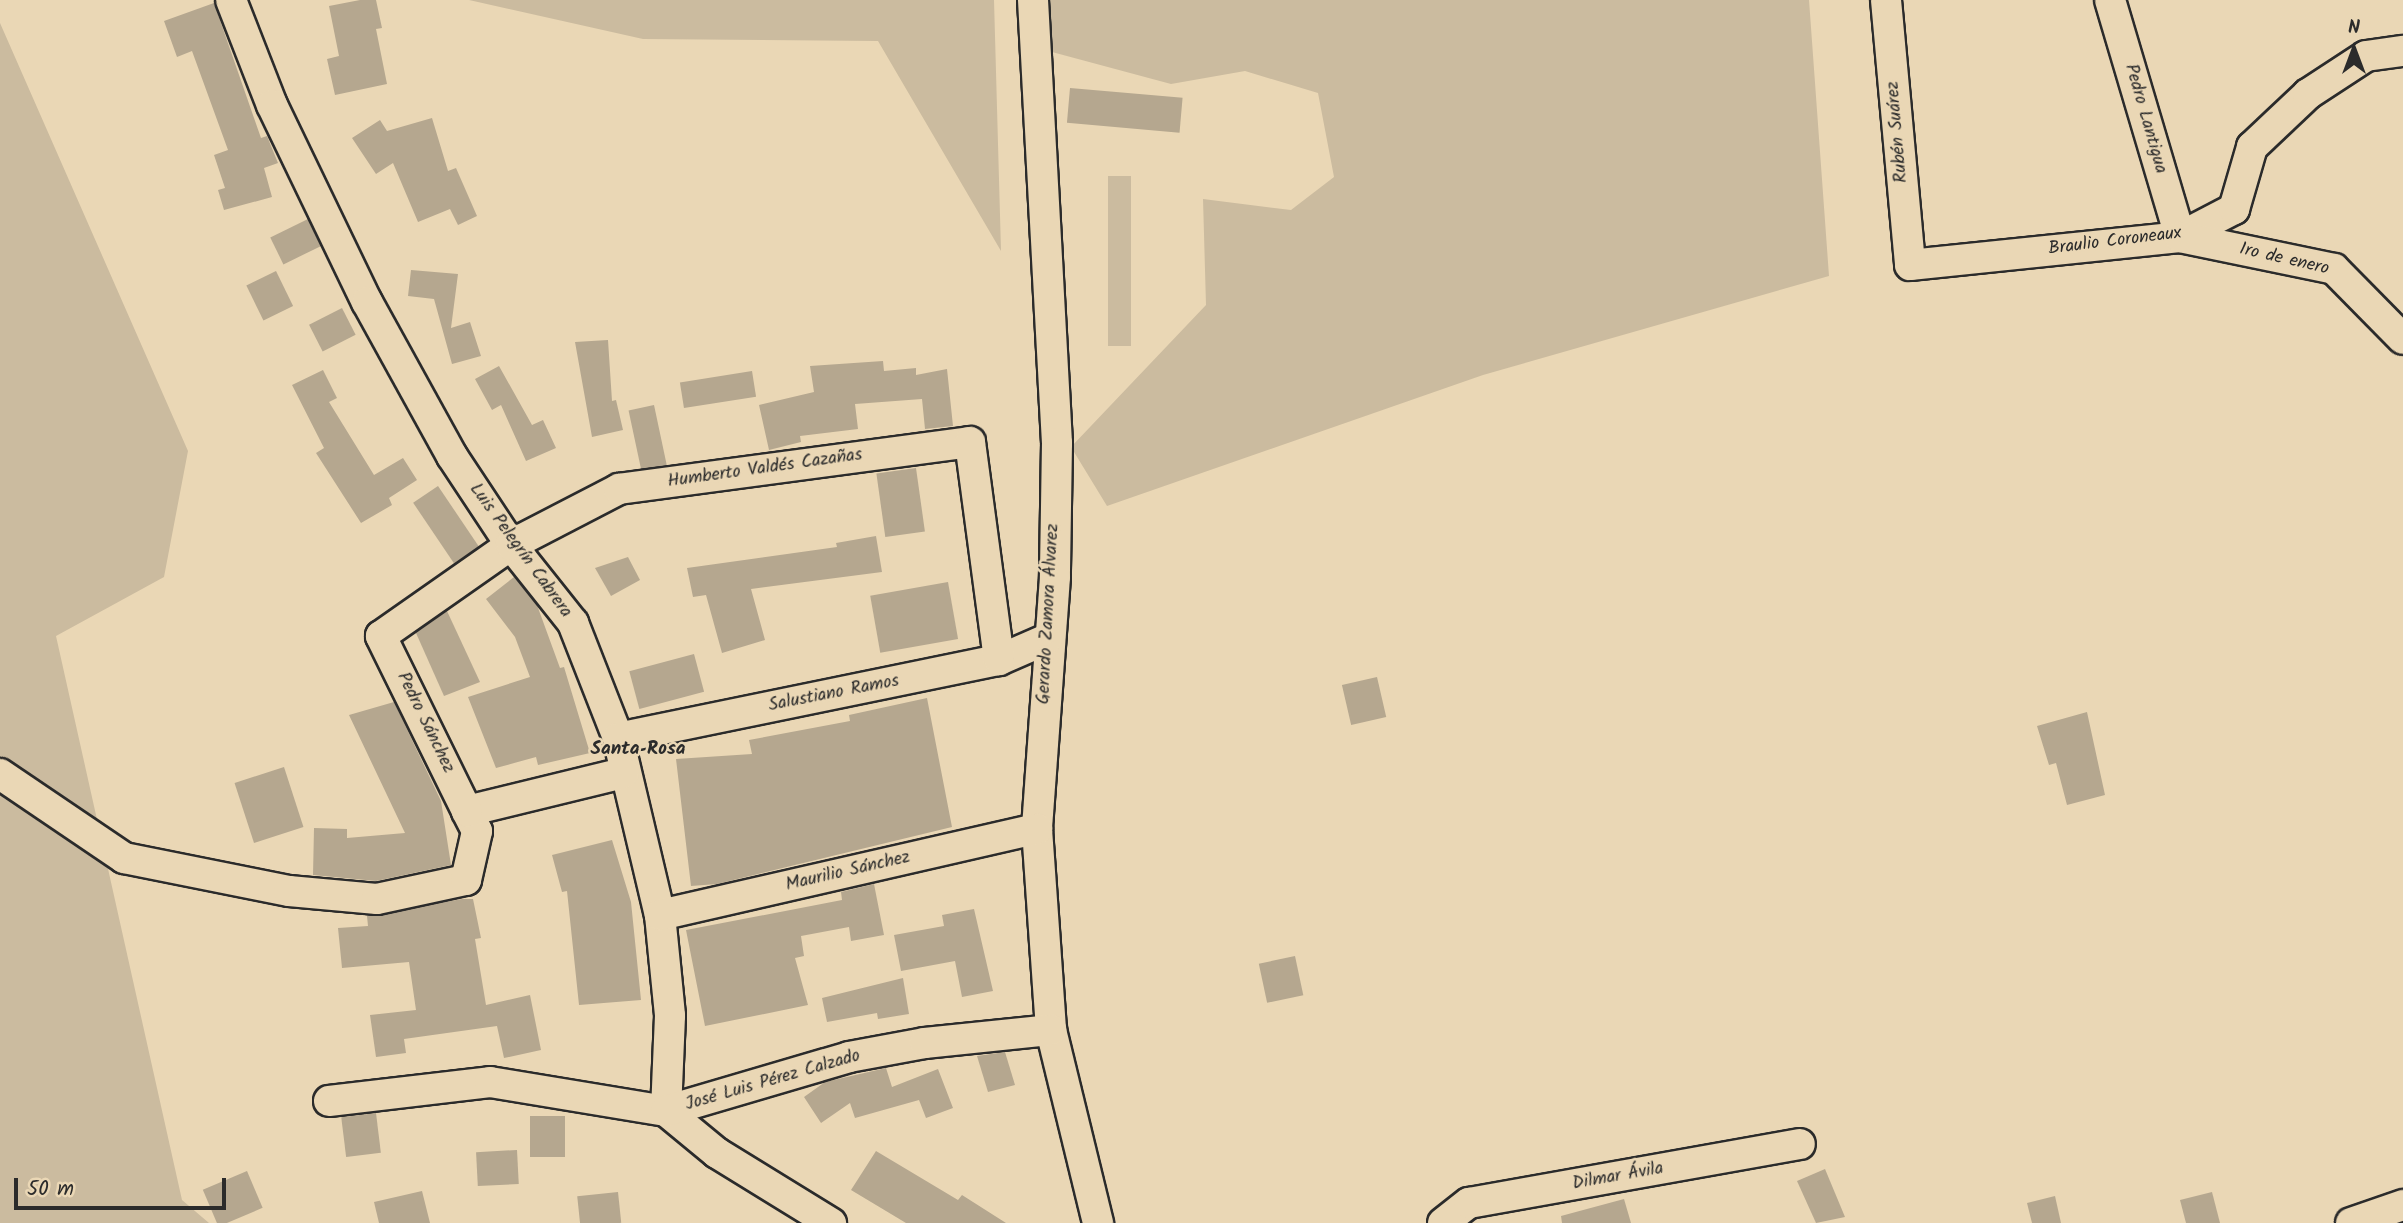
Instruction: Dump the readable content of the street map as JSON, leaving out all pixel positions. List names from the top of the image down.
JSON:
{
  "streets": {
    "street": [
      "Pedro Lantigua",
      "Rubén Suárez",
      "Braulio Coroneaux",
      "1ro de enero",
      "Humberto Valdés Cazañas",
      "Luis Pelegrín Cabrera",
      "Gerardo Zamora Álvarez",
      "Salustiano Ramos",
      "Pedro Sánchez",
      "Maurilio Sánchez",
      "José Luis Pérez Calzado",
      "Dilmar Ávila"
    ]
  },
  "crossings": [
    ["Pedro Lantigua", "Braulio Coroneaux"],
    ["Pedro Lantigua", "1ro de enero"],
    ["Rubén Suárez", "Braulio Coroneaux"],
    ["Braulio Coroneaux", "1ro de enero"],
    ["Humberto Valdés Cazañas", "Luis Pelegrín Cabrera"],
    ["Humberto Valdés Cazañas", "Salustiano Ramos"],
    ["Humberto Valdés Cazañas", "Pedro Sánchez"],
    ["Luis Pelegrín Cabrera", "Salustiano Ramos"],
    ["Luis Pelegrín Cabrera", "Maurilio Sánchez"],
    ["Luis Pelegrín Cabrera", "José Luis Pérez Calzado"],
    ["Gerardo Zamora Álvarez", "Salustiano Ramos"],
    ["Gerardo Zamora Álvarez", "Maurilio Sánchez"],
    ["Gerardo Zamora Álvarez", "José Luis Pérez Calzado"]
  ],
  "districts": ["Santa Rosa"],
  "scale_bar": "50 m",
  "north": "top"
}
